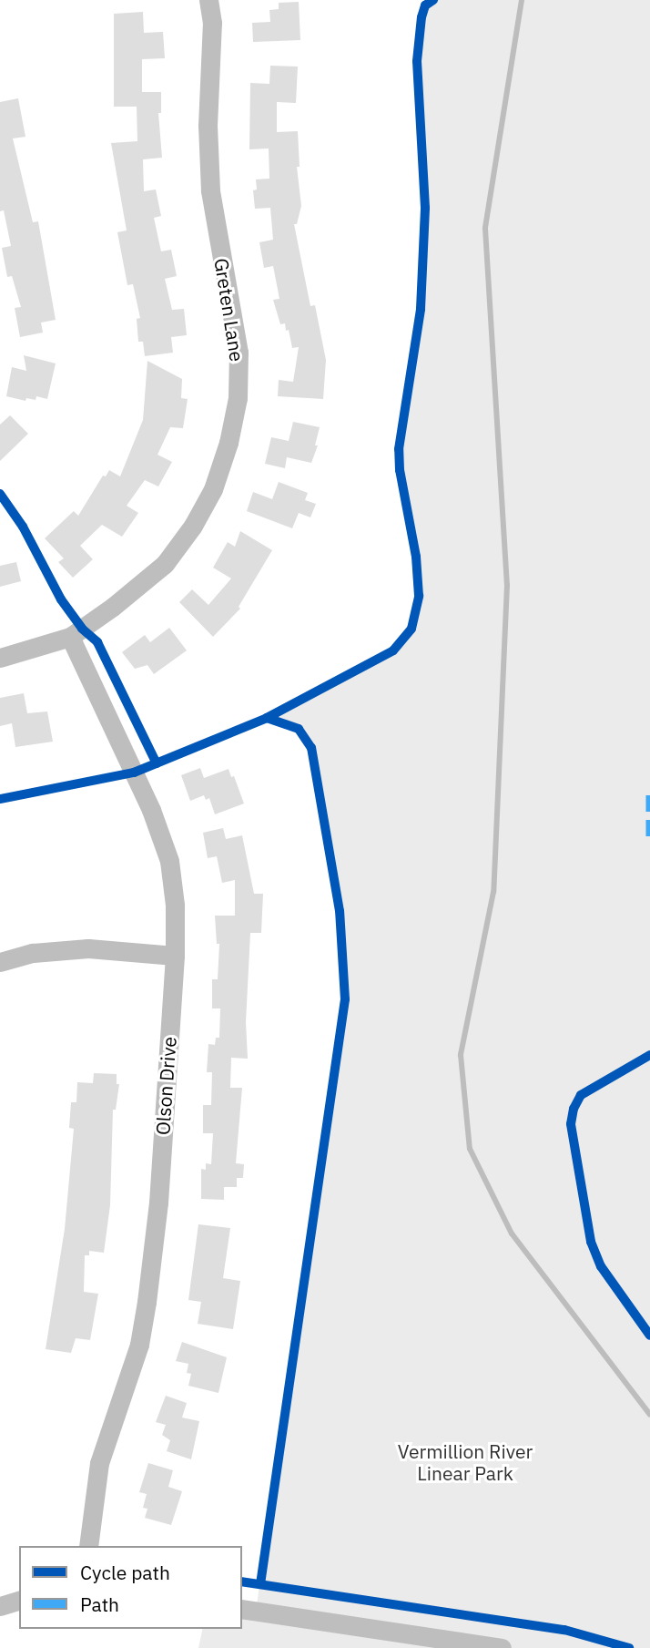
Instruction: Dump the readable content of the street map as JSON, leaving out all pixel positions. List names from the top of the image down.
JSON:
{
  "streets": {
    "street": ["Greten Lane", "Olson Drive"]
  },
  "crossings": [
    ["Greten Lane", "Olson Drive"]
  ],
  "parks": ["Vermillion River Linear Park"],
  "legend": ["Cycle path", "Path"]
}
